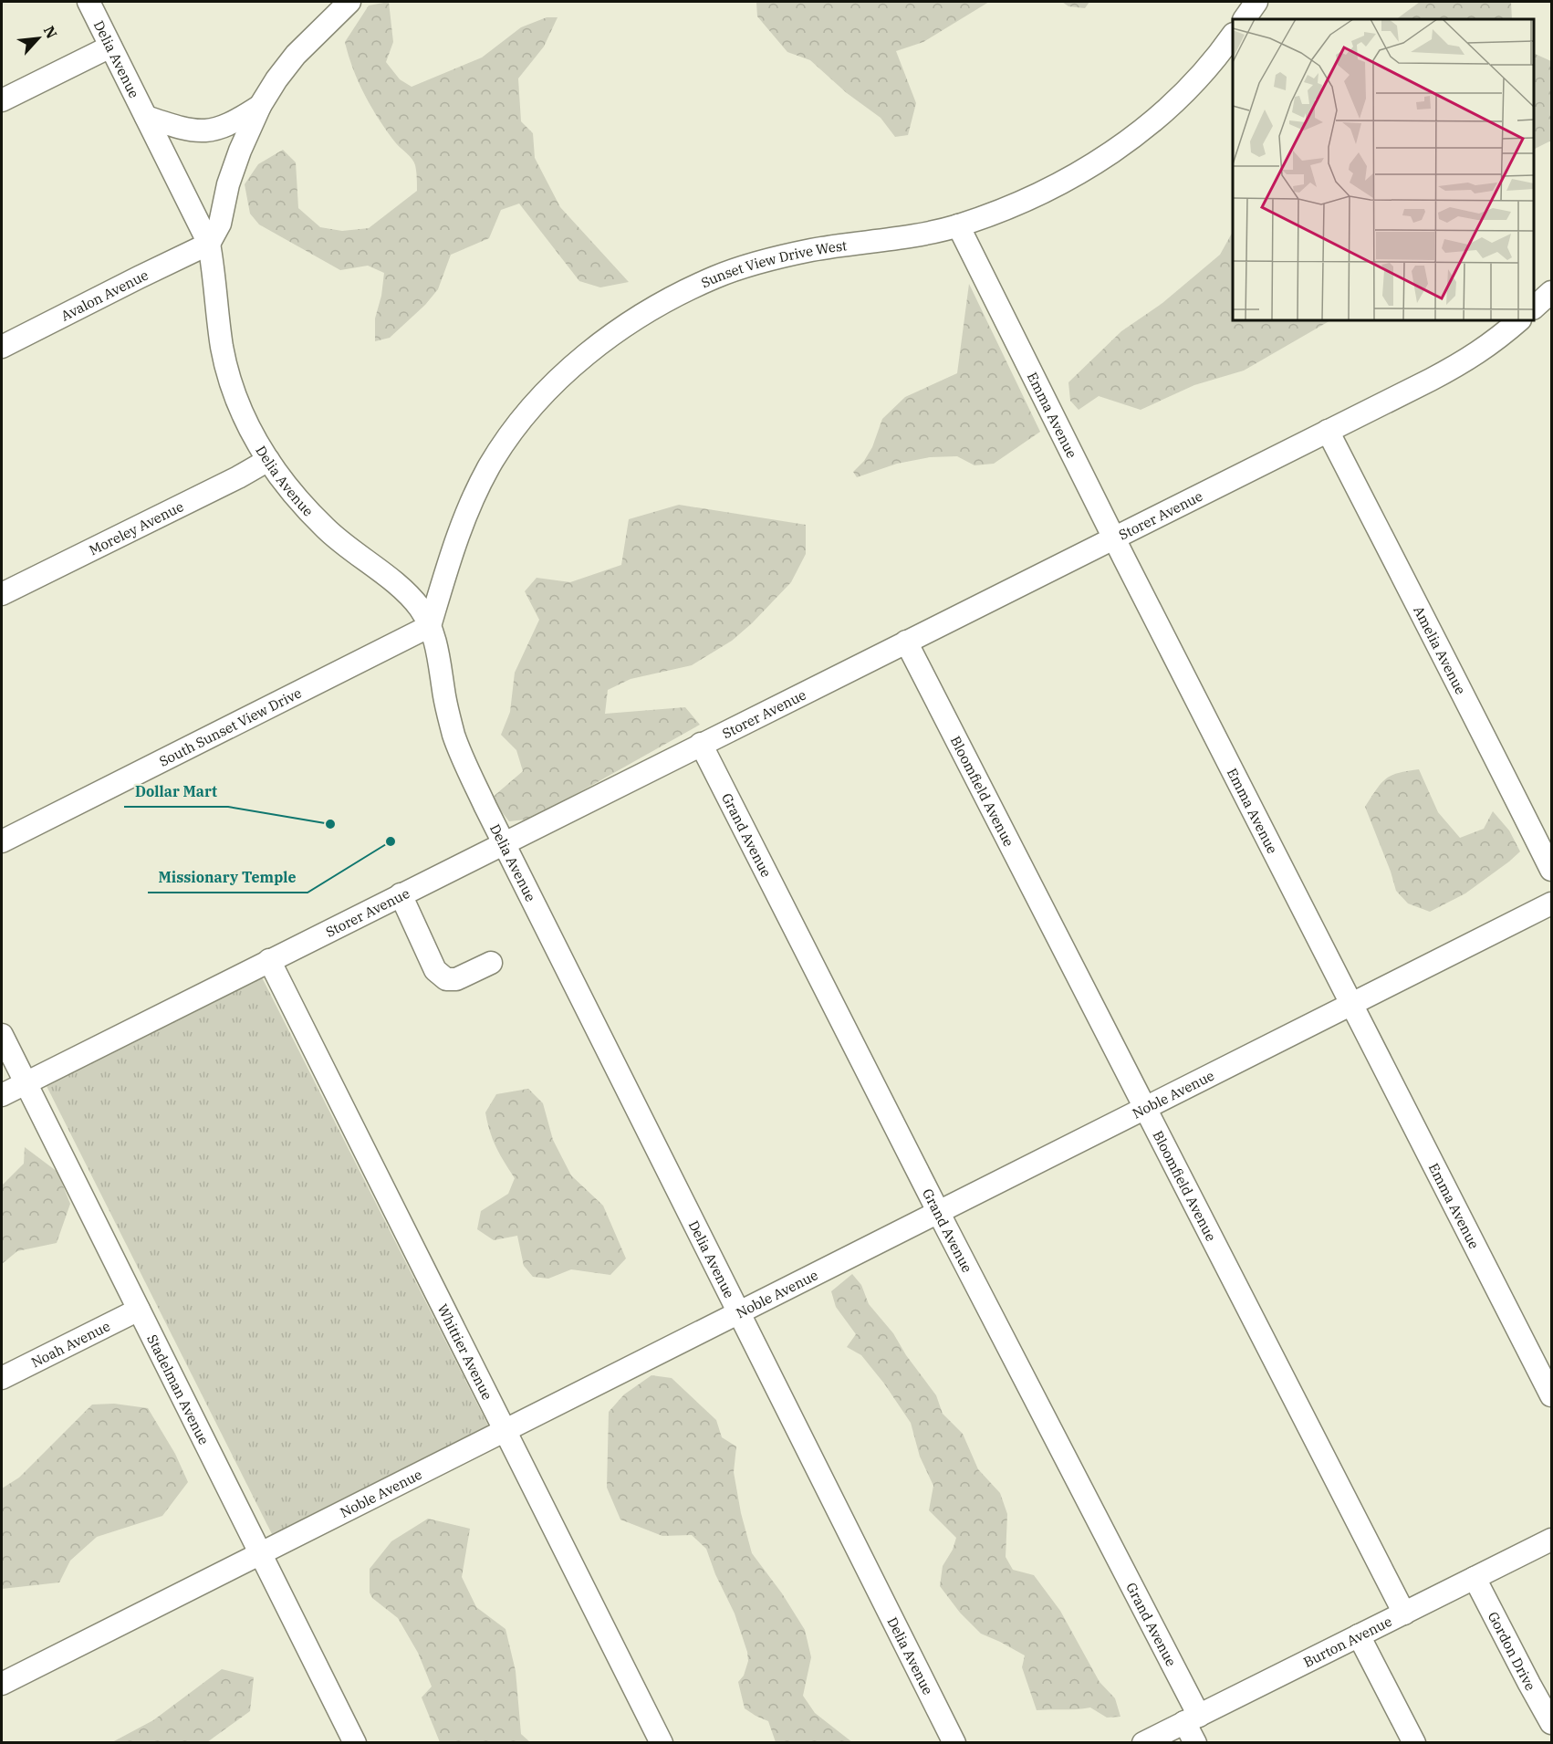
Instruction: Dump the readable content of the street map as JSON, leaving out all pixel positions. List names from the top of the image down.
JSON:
{
  "streets": {
    "street": [
      "Delia Avenue",
      "Sunset View Drive West",
      "Avalon Avenue",
      "Emma Avenue",
      "Storer Avenue",
      "Moreley Avenue",
      "Amelia Avenue",
      "South Sunset View Drive",
      "Bloomfield Avenue",
      "Grand Avenue",
      "Noble Avenue",
      "Noah Avenue",
      "Whittier Avenue",
      "Stadelman Avenue",
      "Burton Avenue",
      "Gordon Drive"
    ]
  },
  "crossings": [
    ["Delia Avenue", "Sunset View Drive West"],
    ["Delia Avenue", "Avalon Avenue"],
    ["Delia Avenue", "Storer Avenue"],
    ["Delia Avenue", "Moreley Avenue"],
    ["Delia Avenue", "South Sunset View Drive"],
    ["Delia Avenue", "Noble Avenue"],
    ["Sunset View Drive West", "Emma Avenue"],
    ["Sunset View Drive West", "South Sunset View Drive"],
    ["Emma Avenue", "Storer Avenue"],
    ["Emma Avenue", "Noble Avenue"],
    ["Storer Avenue", "Amelia Avenue"],
    ["Storer Avenue", "Bloomfield Avenue"],
    ["Storer Avenue", "Grand Avenue"],
    ["Storer Avenue", "Whittier Avenue"],
    ["Storer Avenue", "Stadelman Avenue"],
    ["Bloomfield Avenue", "Noble Avenue"],
    ["Bloomfield Avenue", "Burton Avenue"],
    ["Grand Avenue", "Noble Avenue"],
    ["Grand Avenue", "Burton Avenue"],
    ["Noble Avenue", "Whittier Avenue"],
    ["Noble Avenue", "Stadelman Avenue"],
    ["Noah Avenue", "Stadelman Avenue"],
    ["Burton Avenue", "Gordon Drive"]
  ],
  "places": ["Dollar Mart", "Missionary Temple"],
  "north": "top right"
}
